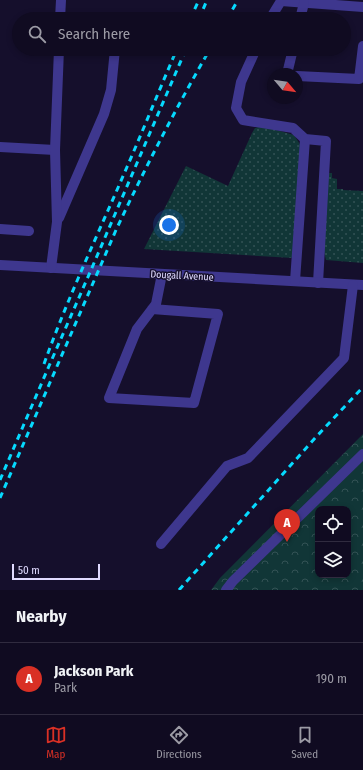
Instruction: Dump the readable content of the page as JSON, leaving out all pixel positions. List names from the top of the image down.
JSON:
{
  "streets": {
    "street": ["Dougall Avenue"]
  },
  "scale_bar": "50 m",
  "north": "bottom right",
  "page": {
    "search": "Search here",
    "pins": "A",
    "scale": "50 m",
    "heading": "Nearby",
    "list": [
      {
        "mark": "A",
        "name": "Jackson Park",
        "note": "Park",
        "value": "190 m"
      }
    ],
    "nav": ["Map", "Directions", "Saved"]
  }
}
